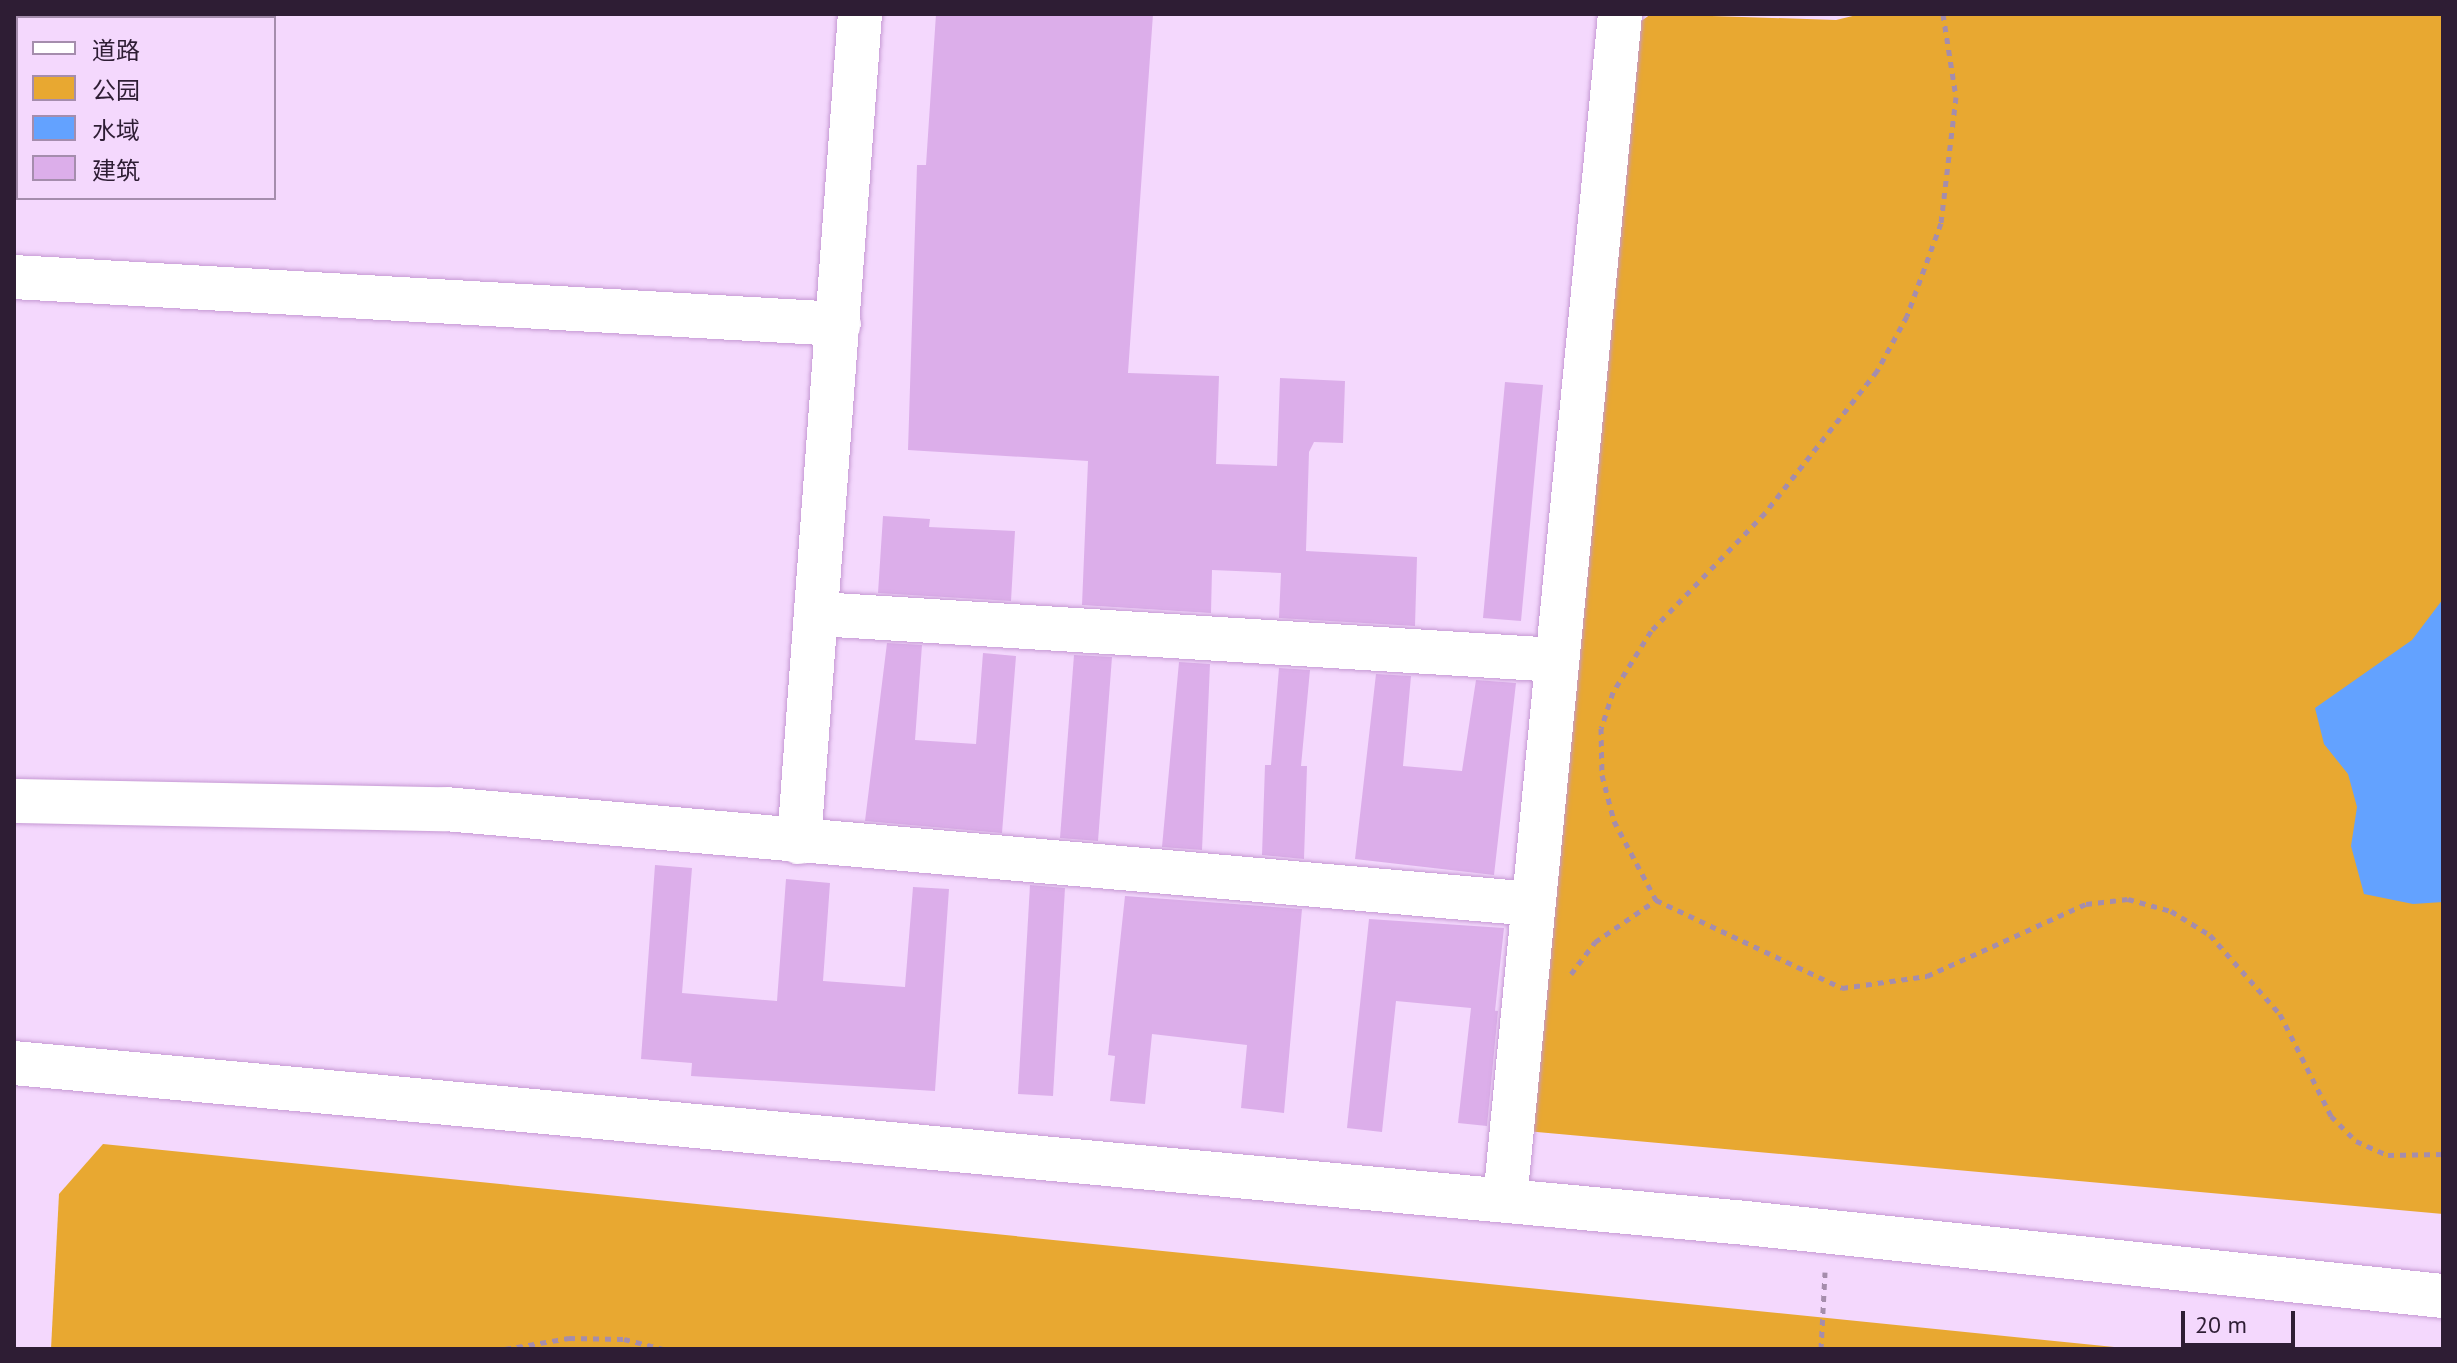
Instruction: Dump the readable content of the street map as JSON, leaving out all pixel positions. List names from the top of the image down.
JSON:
{
  "legend": [
    "道路",
    "公园",
    "水域",
    "建筑"
  ],
  "scale_bar": "20 m"
}
